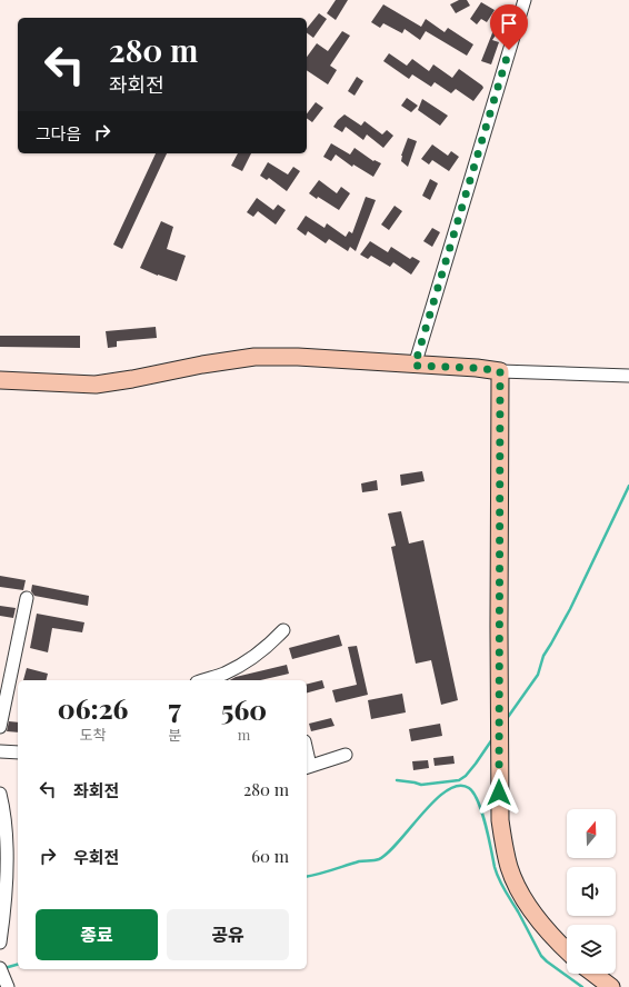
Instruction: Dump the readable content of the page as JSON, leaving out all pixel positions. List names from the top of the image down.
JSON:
{
  "north": "top",
  "page": {
    "turn": ["280 m", "좌회전"],
    "then": "그다음",
    "eta": [
      "06:26",
      "도착",
      "7",
      "분",
      "560",
      "m"
    ],
    "list": [
      {
        "name": "좌회전",
        "value": "280 m"
      },
      {
        "name": "우회전",
        "value": "60 m"
      }
    ],
    "buttons": ["종료", "공유"]
  }
}
